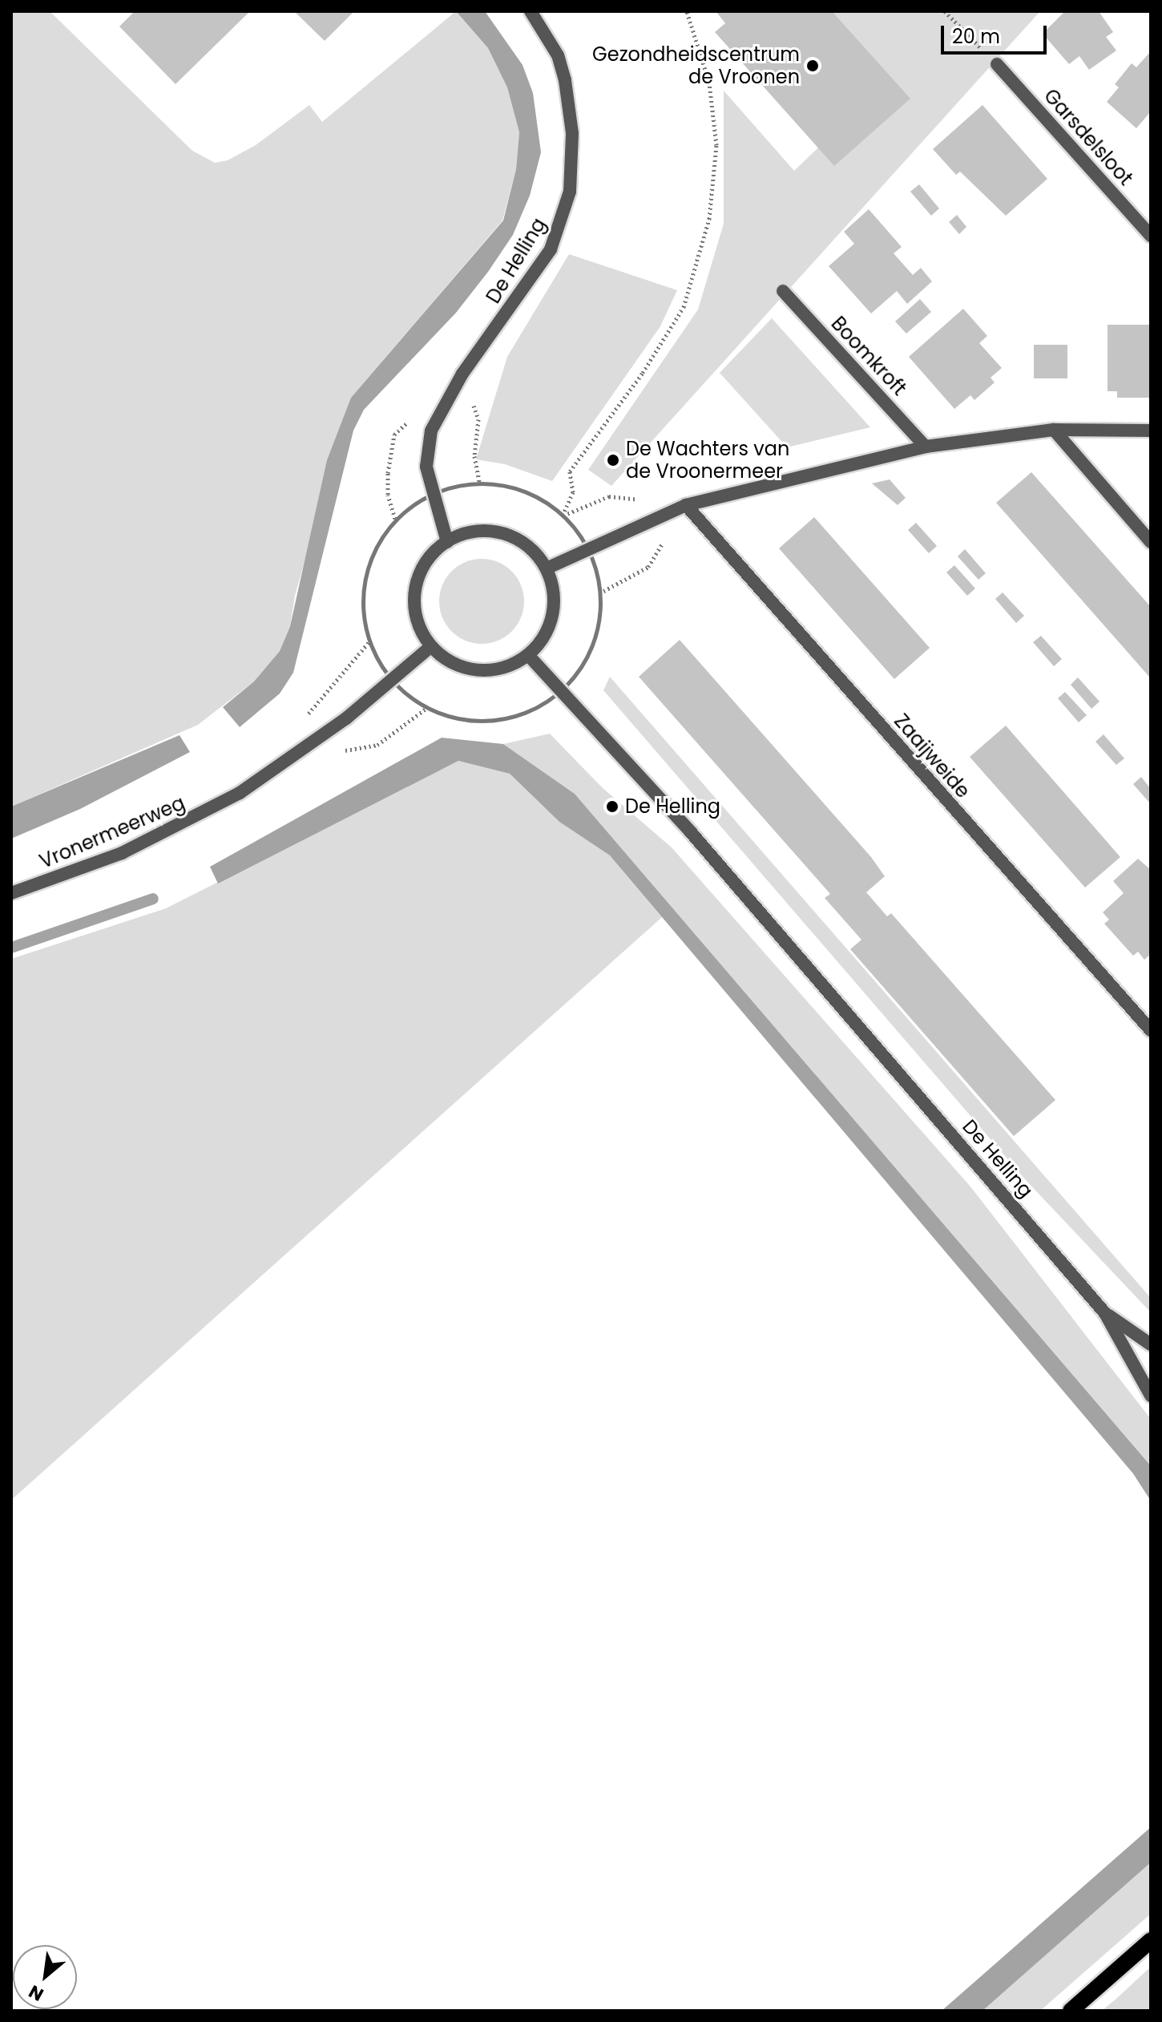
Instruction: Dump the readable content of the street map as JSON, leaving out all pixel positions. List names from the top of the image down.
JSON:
{
  "streets": {
    "street": [
      "Garsdelsloot",
      "De Helling",
      "Boomkroft",
      "Zaaijweide",
      "Vronermeerweg"
    ]
  },
  "crossings": [
    ["De Helling", "Vronermeerweg"]
  ],
  "places": ["Gezondheidscentrum de Vroonen", "De Wachters van de Vroonermeer", "De Helling"],
  "scale_bar": "20 m",
  "north": "bottom left"
}
